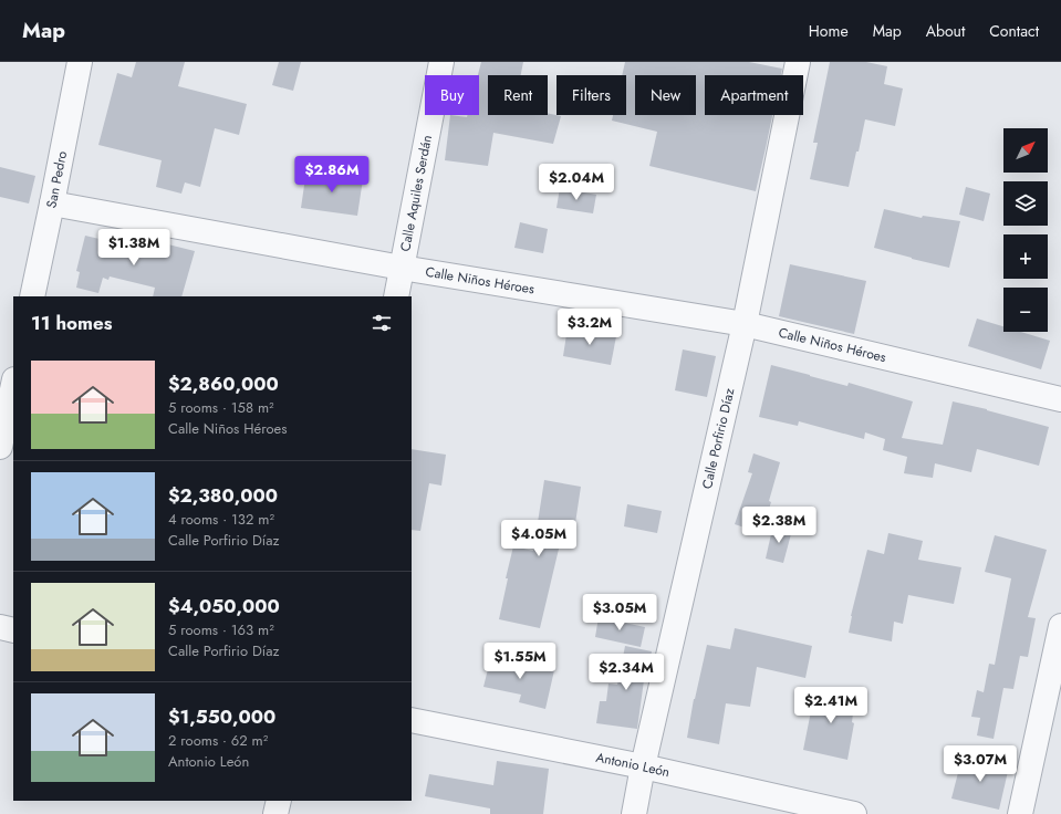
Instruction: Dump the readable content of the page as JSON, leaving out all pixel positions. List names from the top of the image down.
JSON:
{
  "streets": {
    "street": [
      "San Pedro",
      "Calle Aquiles Serdán",
      "Calle Niños Héroes",
      "Calle Porfirio Díaz",
      "Antonio León"
    ]
  },
  "crossings": [
    ["San Pedro", "Calle Niños Héroes"],
    ["Calle Aquiles Serdán", "Calle Niños Héroes"],
    ["Calle Niños Héroes", "Calle Porfirio Díaz"],
    ["Calle Porfirio Díaz", "Antonio León"]
  ],
  "north": "top right",
  "page": {
    "header": "Map",
    "nav": [
      "Home",
      "Map",
      "About",
      "Contact"
    ],
    "chip": [
      "Buy",
      "Rent",
      "Filters",
      "New",
      "Apartment"
    ],
    "map_buttons": ["+", "−"],
    "price": [
      "$2.86M",
      "$2.04M",
      "$1.38M",
      "$3.2M",
      "$2.38M",
      "$4.05M",
      "$3.05M",
      "$1.55M",
      "$2.34M",
      "$2.41M",
      "$3.07M"
    ],
    "heading": "11 homes",
    "list": [
      {
        "name": "$2,860,000",
        "note": "5 rooms · 158 m² · Calle Niños Héroes"
      },
      {
        "name": "$2,380,000",
        "note": "4 rooms · 132 m² · Calle Porfirio Díaz"
      },
      {
        "name": "$4,050,000",
        "note": "5 rooms · 163 m² · Calle Porfirio Díaz"
      },
      {
        "name": "$1,550,000",
        "note": "2 rooms · 62 m² · Antonio León"
      }
    ]
  }
}
